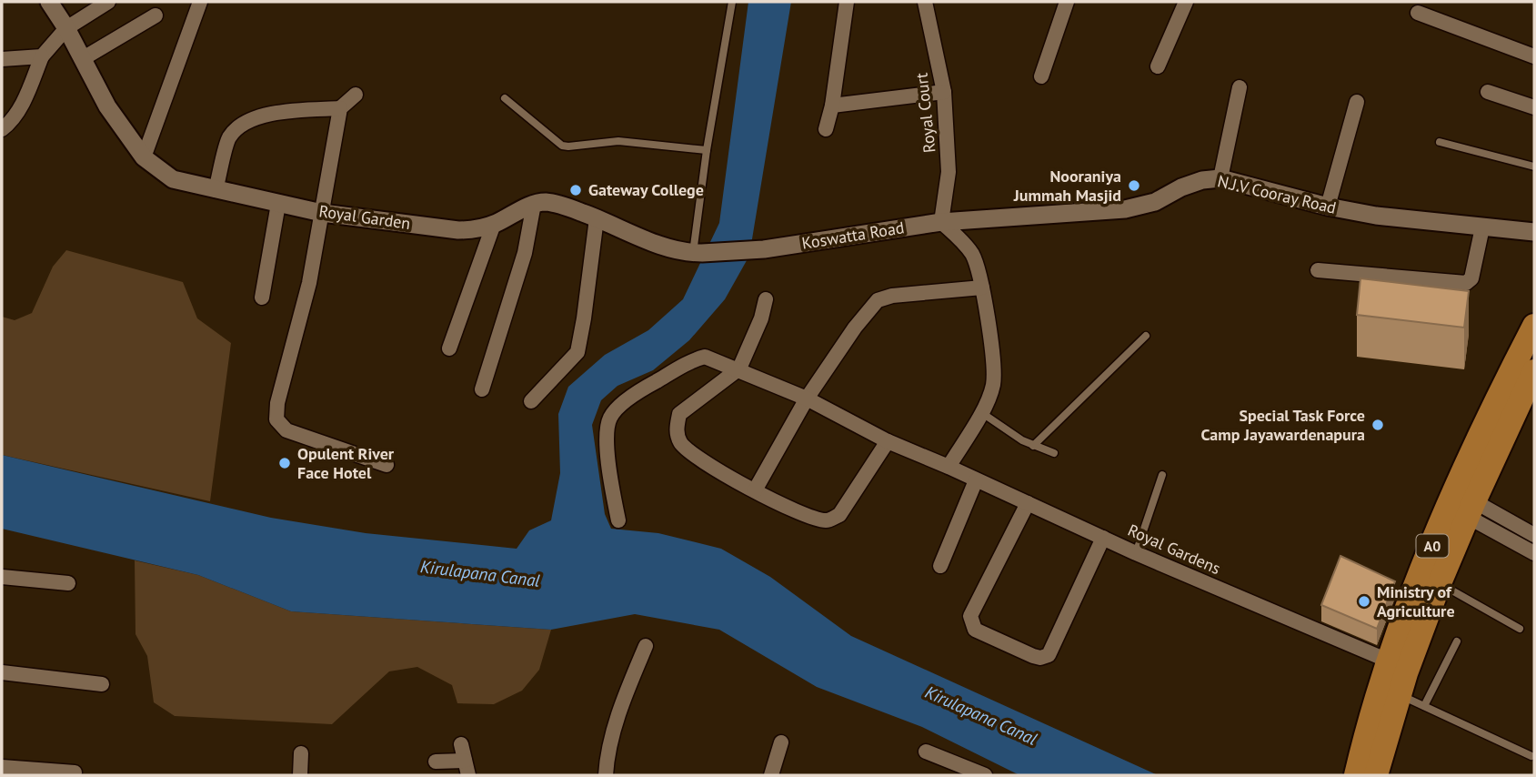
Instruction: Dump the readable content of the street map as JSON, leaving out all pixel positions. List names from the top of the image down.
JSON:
{
  "streets": {
    "highway": ["A0"],
    "street": [
      "Royal Court",
      "N.J.V Cooray Road",
      "Royal Garden",
      "Koswatta Road",
      "Royal Gardens"
    ]
  },
  "crossings": [
    ["Royal Court", "N.J.V Cooray Road"],
    ["Royal Court", "Koswatta Road"],
    ["N.J.V Cooray Road", "Koswatta Road"],
    ["A0", "Royal Gardens"]
  ],
  "water": ["Kirulapana Canal"],
  "places": [
    "Nooraniya Jummah Masjid",
    "Gateway College",
    "Special Task Force Camp Jayawardenapura",
    "Opulent River Face Hotel",
    "Ministry of Agriculture"
  ]
}
